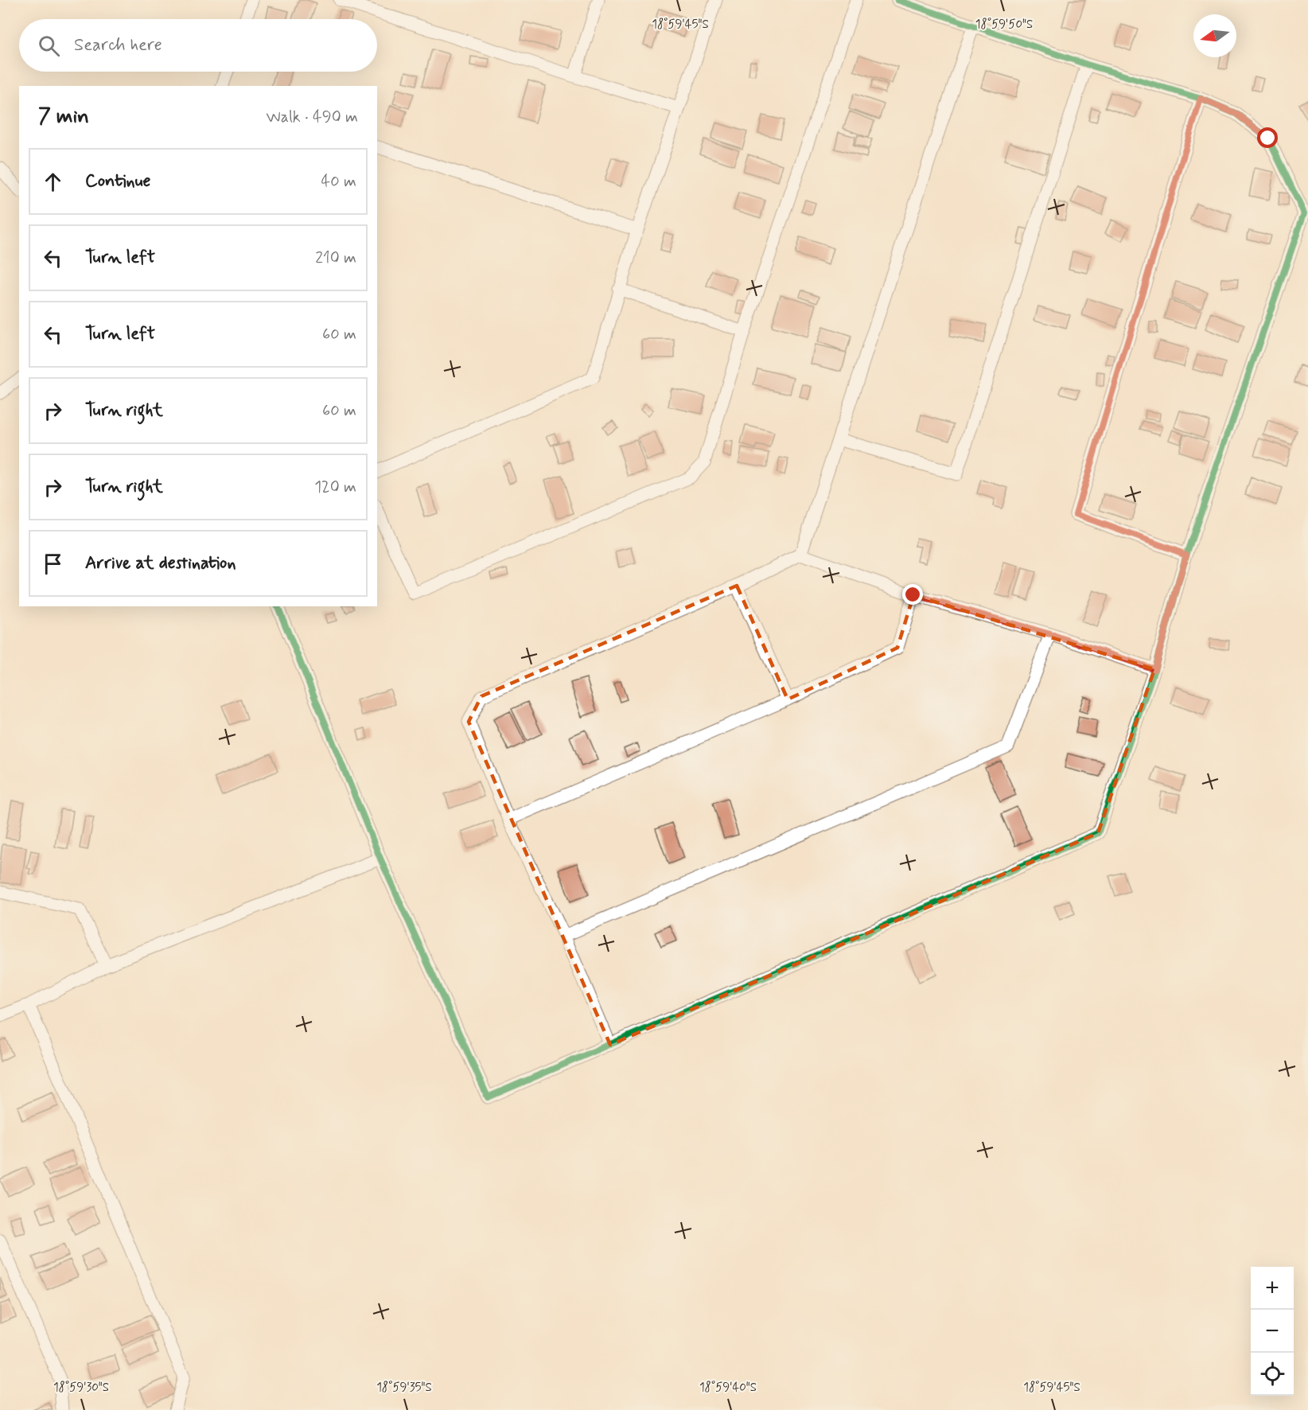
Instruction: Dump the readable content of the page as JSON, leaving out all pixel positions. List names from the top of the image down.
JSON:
{
  "north": "left",
  "page": {
    "search": "Search here",
    "heading": ["7 min", "Walk · 490 m"],
    "list": [
      ["Continue", "40 m"],
      ["Turn left", "210 m"],
      ["Turn left", "60 m"],
      ["Turn right", "60 m"],
      ["Turn right", "120 m"],
      "Arrive at destination"
    ],
    "map_buttons": ["+", "−"]
  },
  "coordinates": [
    "18°59'50\"S",
    "18°59'45\"S",
    "18°59'30\"S",
    "18°59'35\"S",
    "18°59'40\"S"
  ]
}
